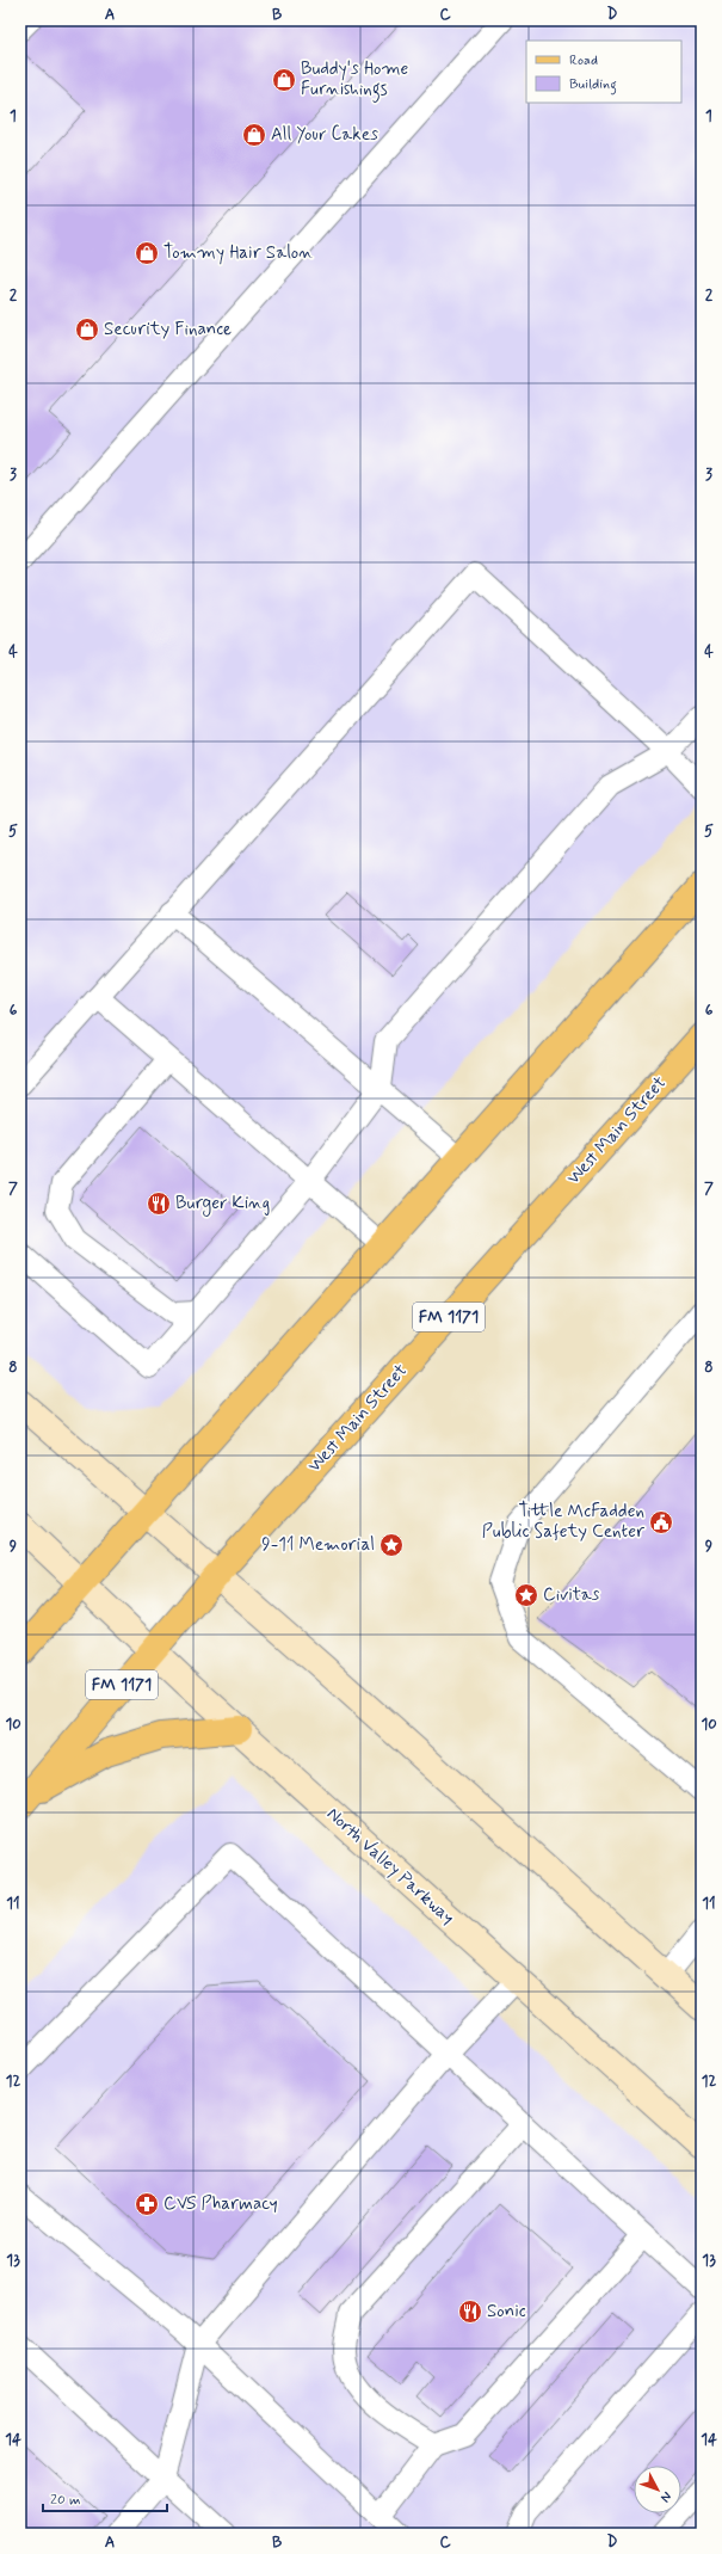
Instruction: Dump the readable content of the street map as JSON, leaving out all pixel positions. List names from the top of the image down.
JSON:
{
  "streets": {
    "main road": ["West Main Street", "FM 1171", "North Valley Parkway"]
  },
  "crossings": [
    ["West Main Street", "North Valley Parkway"]
  ],
  "places": {
    "shop": [
      "Buddy's Home Furnishings",
      "All Your Cakes",
      "Tommy Hair Salon",
      "Security Finance"
    ],
    "restaurant": ["Burger King", "Sonic"],
    "public building": ["Tittle McFadden Public Safety Center"],
    "place": ["9-11 Memorial", "Civitas"],
    "pharmacy": ["CVS Pharmacy"]
  },
  "legend": ["Road", "Building"],
  "scale_bar": "20 m",
  "north": "bottom right",
  "grid": {
    "columns": [
      "A",
      "B",
      "C",
      "D"
    ],
    "rows": [
      "1",
      "2",
      "3",
      "4",
      "5",
      "6",
      "7",
      "8",
      "9",
      "10",
      "11",
      "12",
      "13",
      "14"
    ]
  }
}
